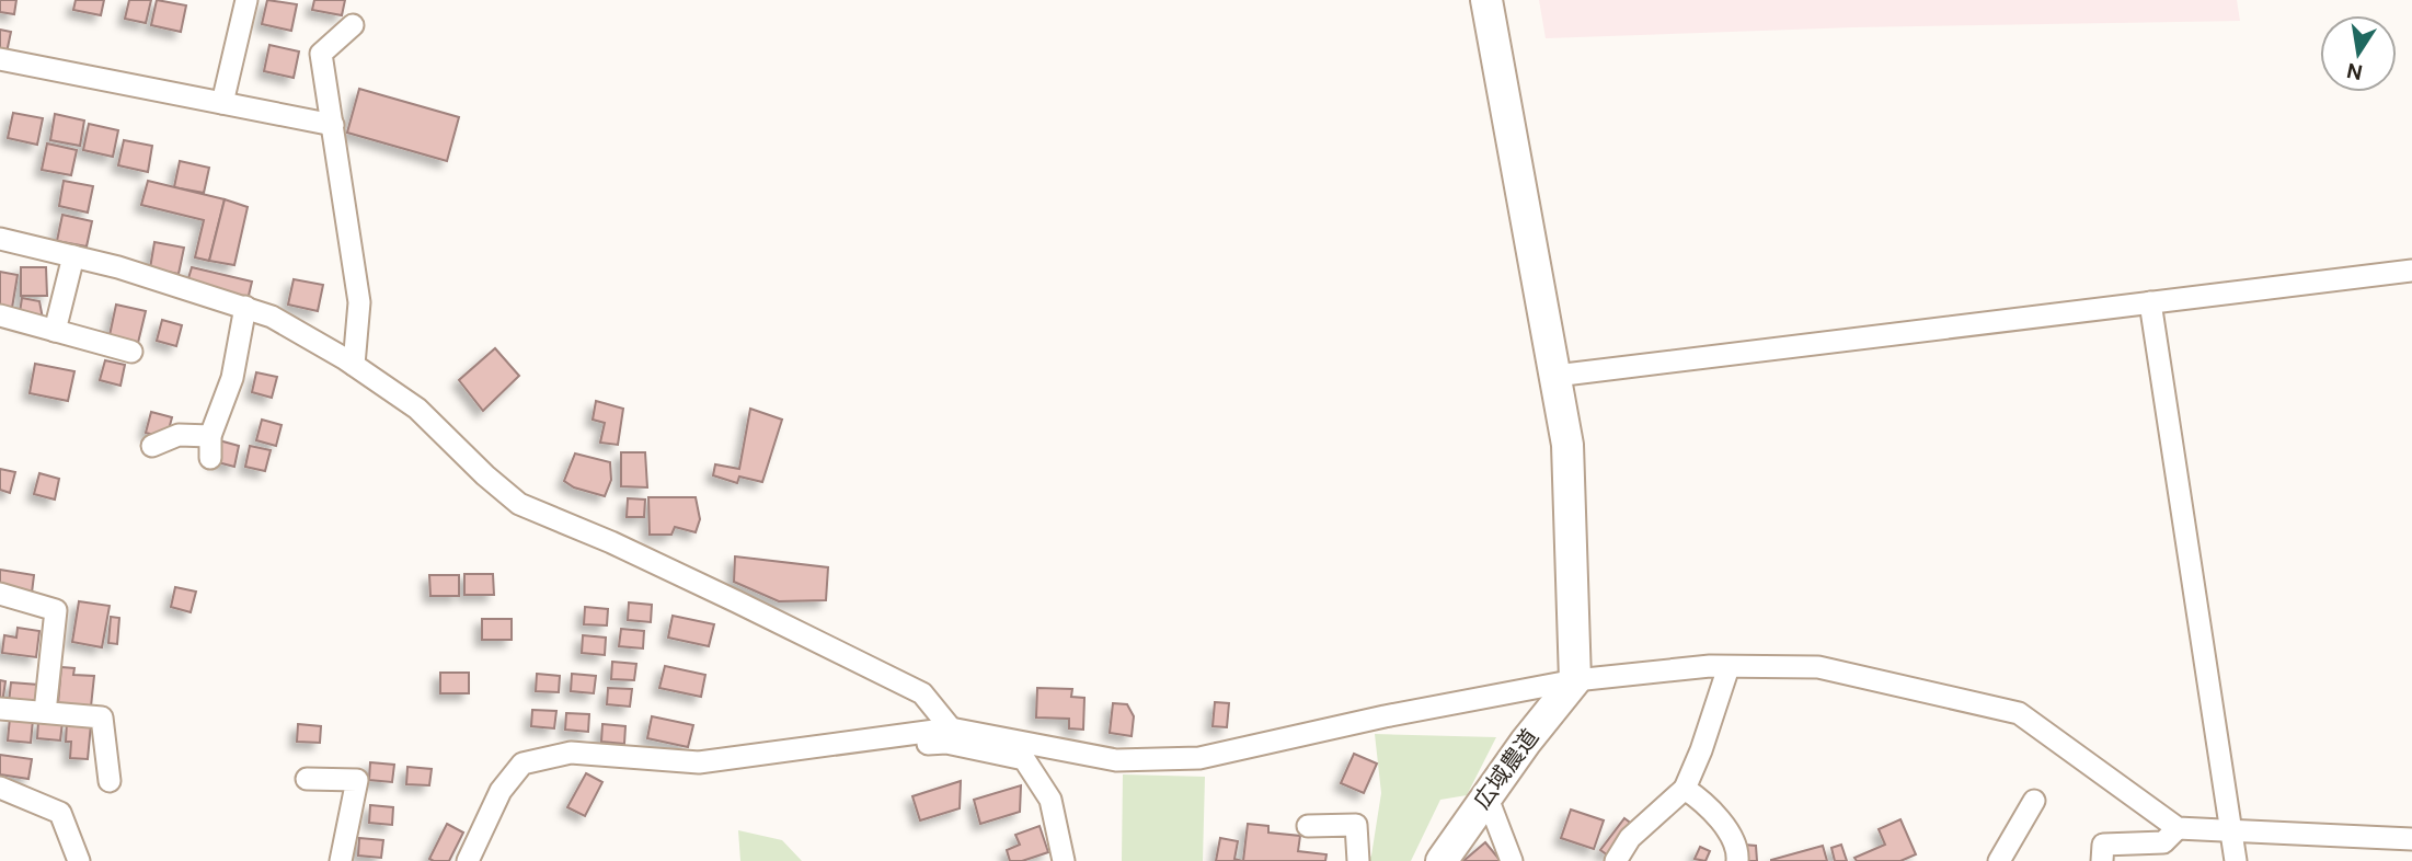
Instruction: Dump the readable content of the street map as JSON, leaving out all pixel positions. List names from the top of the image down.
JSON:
{
  "streets": {
    "street": ["広域農道"]
  },
  "north": "bottom"
}
